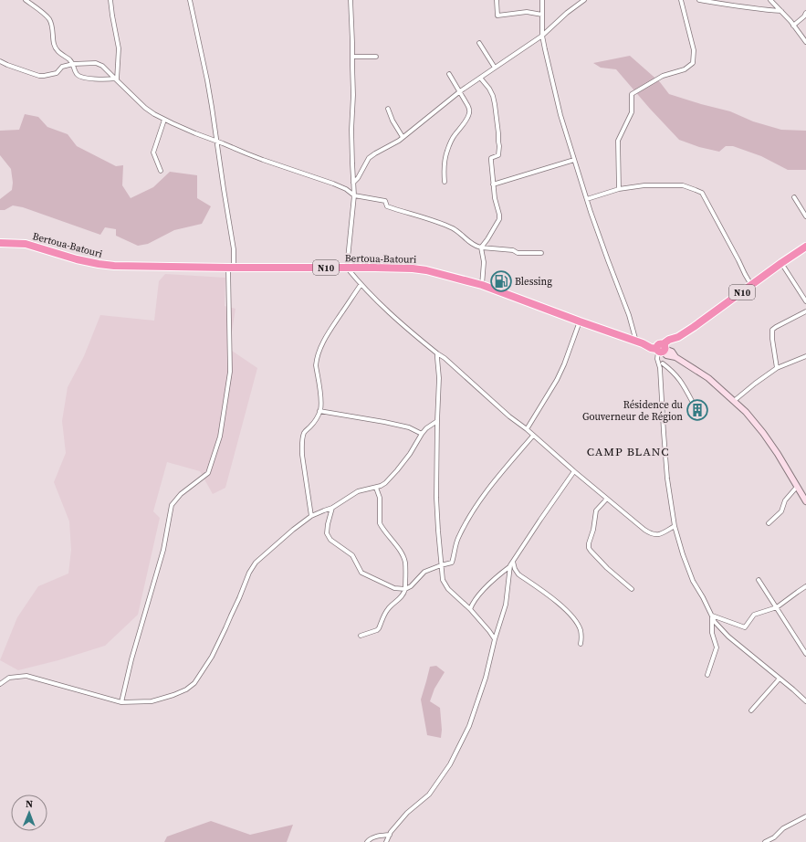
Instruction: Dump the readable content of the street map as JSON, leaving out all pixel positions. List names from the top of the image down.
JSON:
{
  "streets": {
    "highway": ["Bertoua-Batouri", "N10"]
  },
  "crossings": [
    ["Bertoua-Batouri", "N10"]
  ],
  "districts": ["CAMP BLANC"],
  "places": {
    "fuel station": ["Blessing"],
    "building": ["Résidence du Gouverneur de Région"]
  },
  "north": "top"
}
